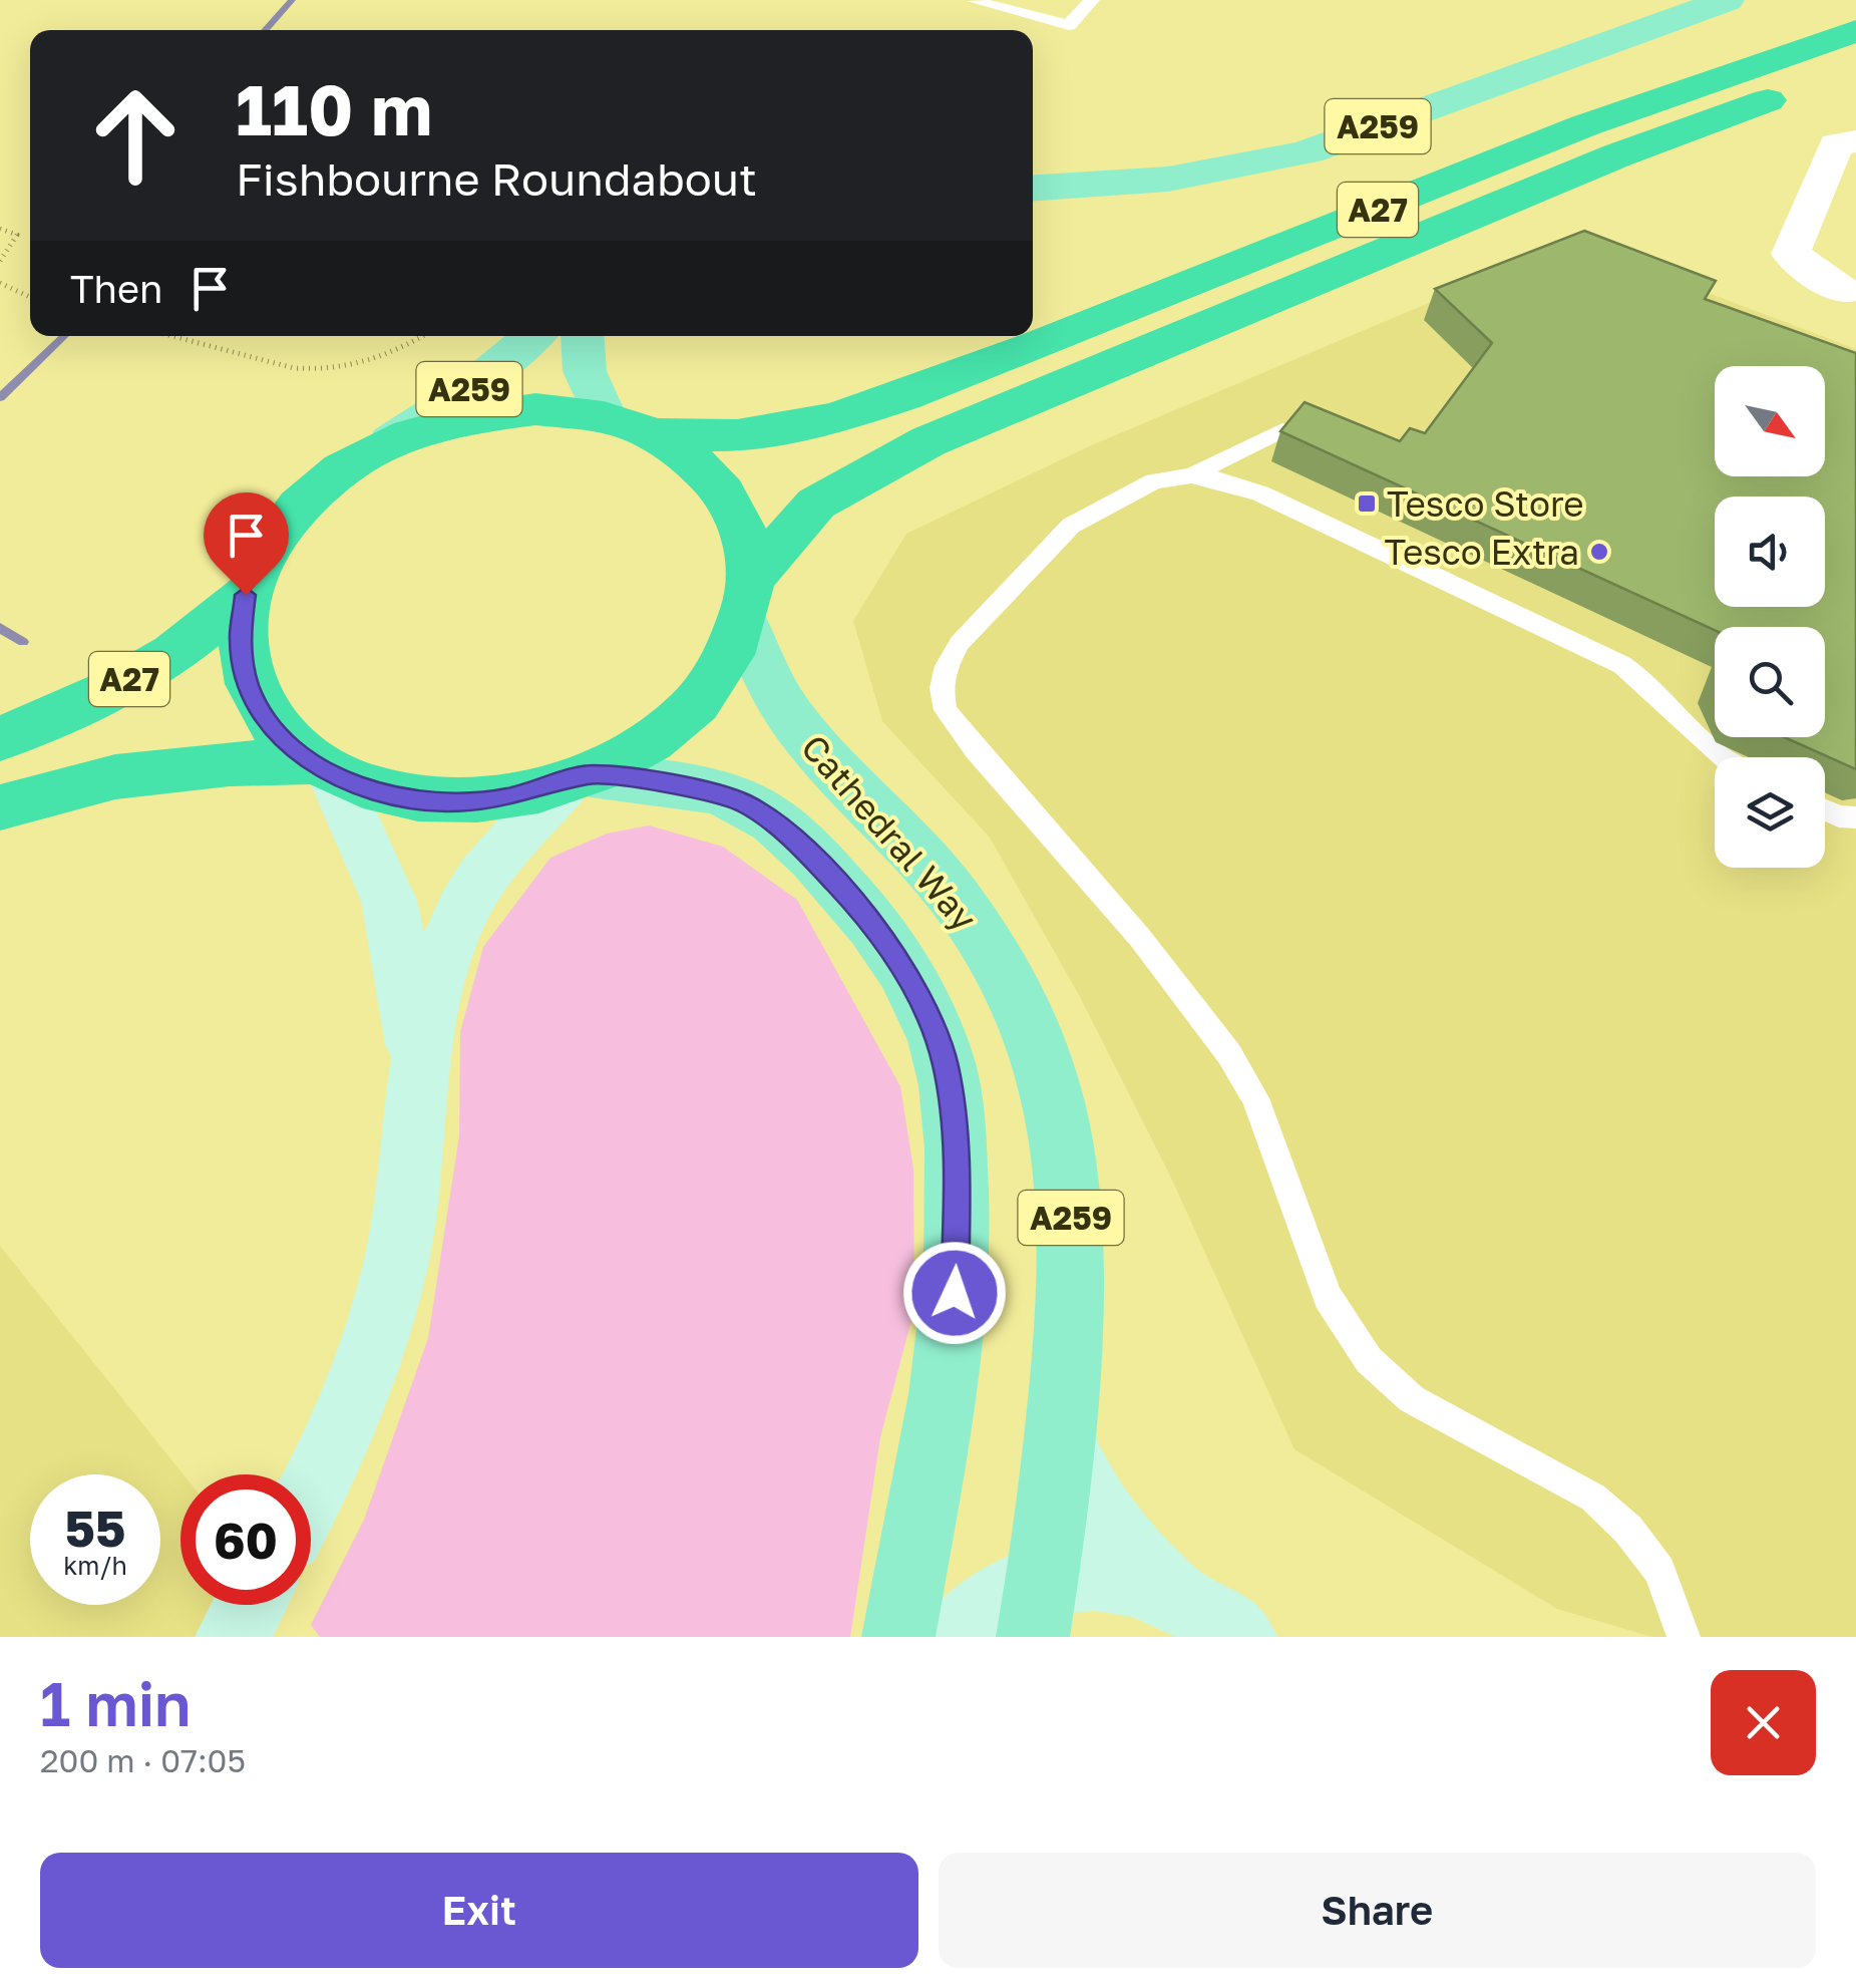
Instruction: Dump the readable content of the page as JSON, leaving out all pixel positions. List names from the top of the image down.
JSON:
{
  "streets": {
    "highway": ["A27"],
    "main road": ["A259", "Cathedral Way"]
  },
  "crossings": [
    ["A27", "Cathedral Way"]
  ],
  "places": {
    "transit": ["Tesco Store"],
    "other": ["Tesco Extra"]
  },
  "north": "bottom right",
  "page": {
    "turn": ["110 m", "Fishbourne Roundabout"],
    "then": "Then",
    "speed": "55 km/h",
    "limit": "60",
    "heading": ["1 min", "200 m · 07:05"],
    "buttons": ["Exit", "Share"]
  }
}
